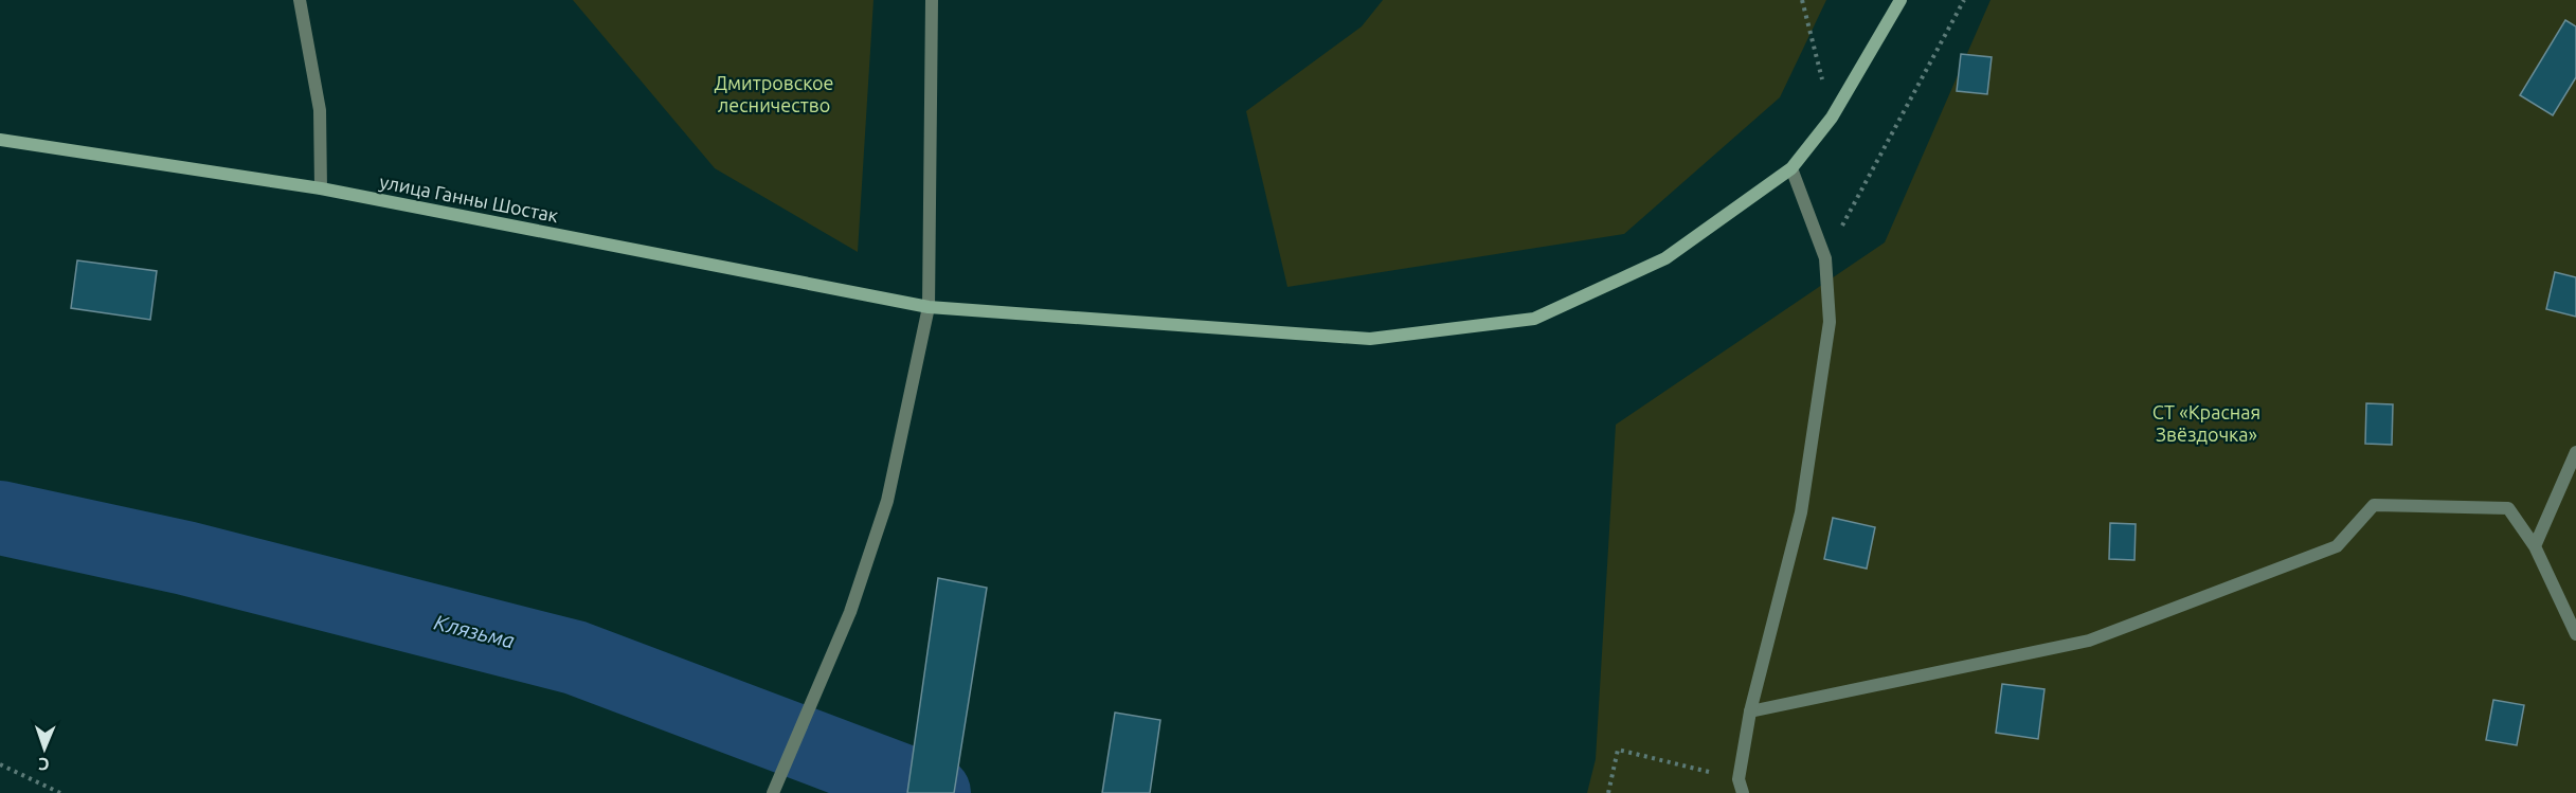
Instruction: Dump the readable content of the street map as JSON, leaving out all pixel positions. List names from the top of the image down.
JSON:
{
  "streets": {
    "main road": ["улица Ганны Шостак"]
  },
  "water": ["Клязьма"],
  "parks": ["Дмитровское лесничество", "СТ «Красная Звёздочка»"],
  "north": "bottom"
}
